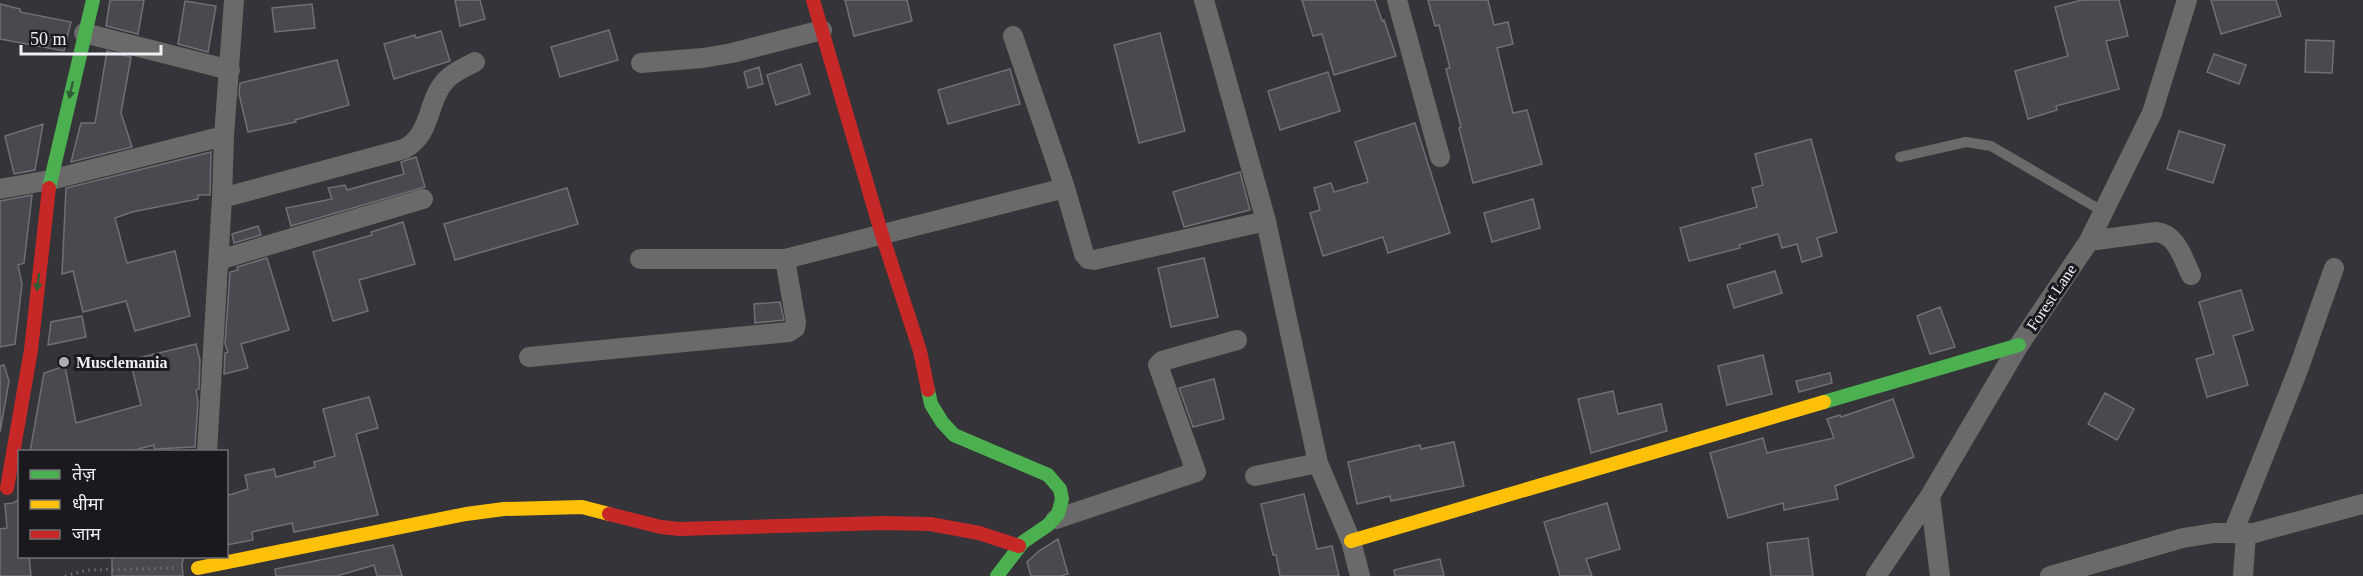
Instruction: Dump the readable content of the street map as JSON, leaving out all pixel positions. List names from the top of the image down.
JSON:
{
  "streets": {
    "street": ["Forest Lane"]
  },
  "places": ["Musclemania"],
  "legend": ["तेज़", "धीमा", "जाम"],
  "scale_bar": "50 m"
}
